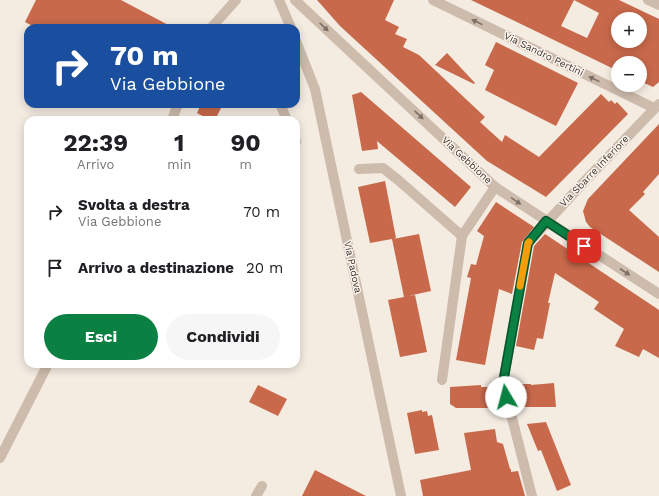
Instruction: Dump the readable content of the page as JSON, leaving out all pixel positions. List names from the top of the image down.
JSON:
{
  "streets": {
    "street": [
      "Via Sandro Pertini",
      "Via Gebbione",
      "Via Sbarre Inferiore",
      "Via Padova"
    ]
  },
  "crossings": [
    ["Via Sandro Pertini", "Via Sbarre Inferiore"],
    ["Via Gebbione", "Via Sbarre Inferiore"]
  ],
  "one_way": ["Via Sandro Pertini", "Via Gebbione"],
  "page": {
    "map_buttons": ["+", "−"],
    "turn": ["70 m", "Via Gebbione"],
    "eta": [
      "22:39",
      "Arrivo",
      "1",
      "min",
      "90",
      "m"
    ],
    "list": [
      {
        "name": "Svolta a destra",
        "note": "Via Gebbione",
        "value": "70 m"
      },
      {
        "name": "Arrivo a destinazione",
        "value": "20 m"
      }
    ],
    "buttons": ["Esci", "Condividi"]
  }
}
